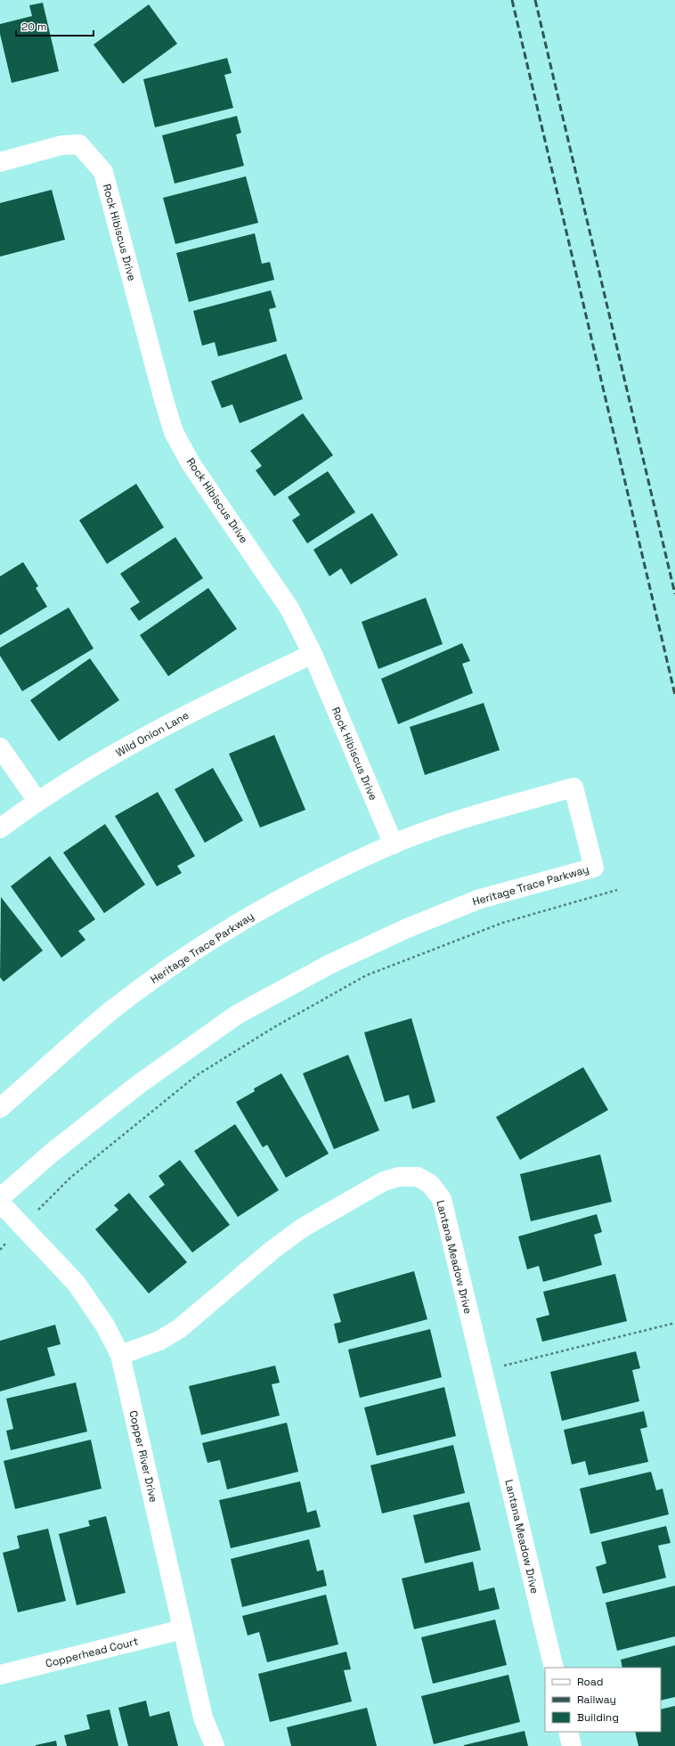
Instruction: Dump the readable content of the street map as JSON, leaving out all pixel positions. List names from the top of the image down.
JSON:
{
  "streets": {
    "street": [
      "Rock Hibiscus Drive",
      "Wild Onion Lane",
      "Heritage Trace Parkway",
      "Lantana Meadow Drive",
      "Copper River Drive",
      "Copperhead Court"
    ]
  },
  "crossings": [
    ["Rock Hibiscus Drive", "Wild Onion Lane"],
    ["Rock Hibiscus Drive", "Heritage Trace Parkway"],
    ["Lantana Meadow Drive", "Copper River Drive"],
    ["Copper River Drive", "Copperhead Court"]
  ],
  "legend": ["Road", "Railway", "Building"],
  "scale_bar": "20 m"
}
